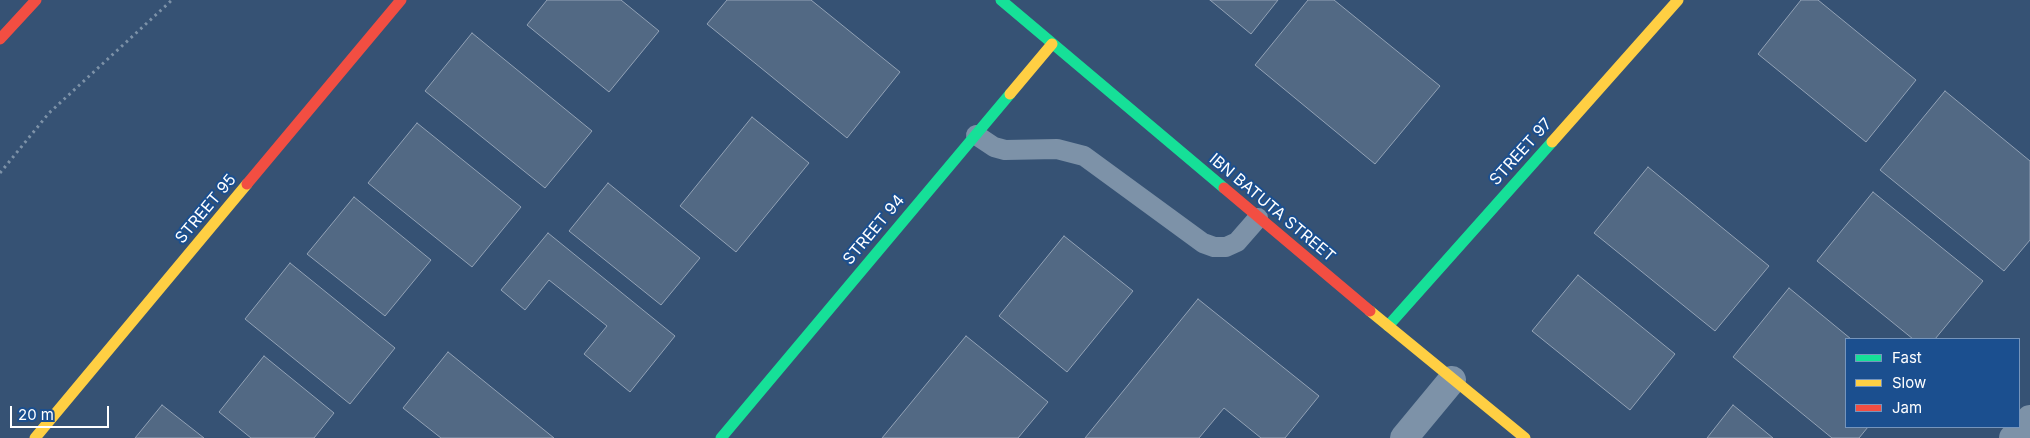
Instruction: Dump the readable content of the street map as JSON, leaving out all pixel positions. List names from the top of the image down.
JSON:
{
  "streets": {
    "main road": [
      "STREET 97",
      "IBN BATUTA STREET",
      "STREET 95",
      "STREET 94"
    ]
  },
  "crossings": [
    ["STREET 97", "IBN BATUTA STREET"],
    ["IBN BATUTA STREET", "STREET 94"]
  ],
  "legend": ["Fast", "Slow", "Jam"],
  "scale_bar": "20 m"
}
